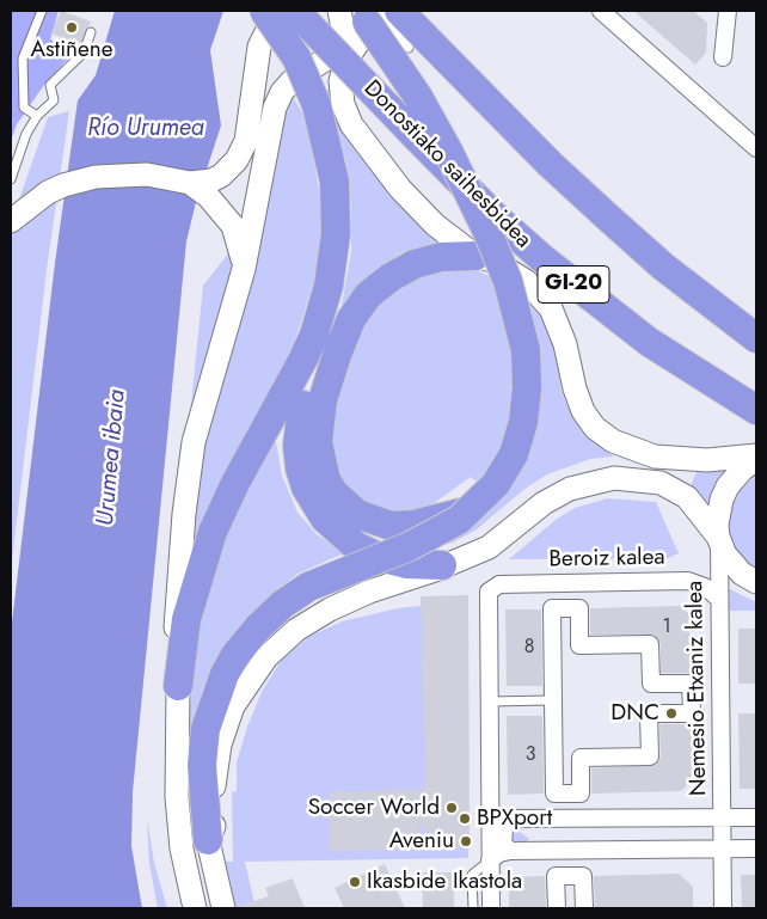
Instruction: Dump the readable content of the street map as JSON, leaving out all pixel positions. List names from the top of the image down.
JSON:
{
  "streets": {
    "highway": ["Donostiako saihesbidea", "GI-20"],
    "street": ["Beroiz kalea", "Nemesio Etxaniz kalea"]
  },
  "crossings": [
    ["Beroiz kalea", "Nemesio Etxaniz kalea"]
  ],
  "water": ["Río Urumea", "Urumea ibaia"],
  "places": [
    "Astiñene",
    "DNC",
    "Soccer World",
    "BPXport",
    "Aveniu",
    "Ikasbide Ikastola"
  ],
  "house_numbers": ["1", "8", "3"]
}
